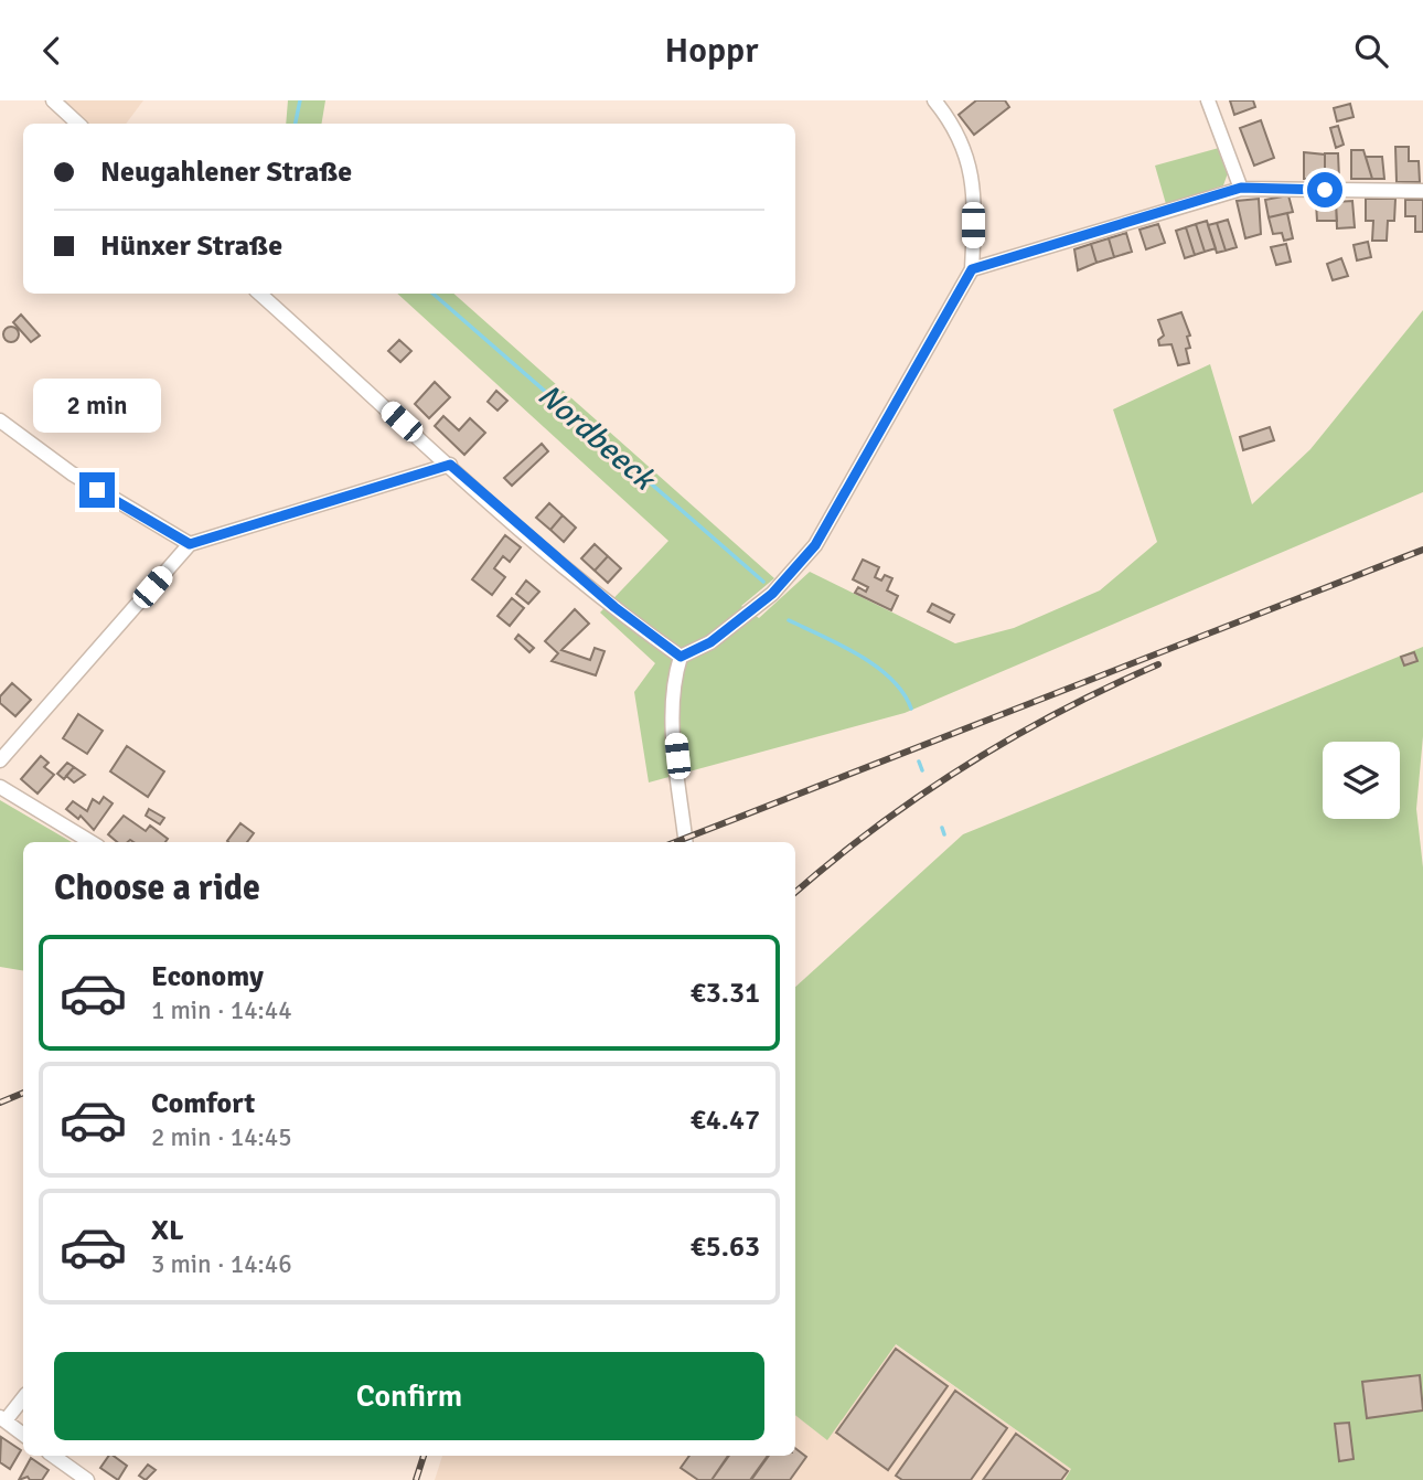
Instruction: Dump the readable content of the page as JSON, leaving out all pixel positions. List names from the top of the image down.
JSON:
{
  "water": ["Nordbeeck"],
  "page": {
    "header": "Hoppr",
    "banner": ["Neugahlener Straße", "Hünxer Straße"],
    "bubble": "2 min",
    "heading": "Choose a ride",
    "list": [
      {
        "name": "Economy",
        "note": "1 min · 14:44",
        "value": "€3.31"
      },
      {
        "name": "Comfort",
        "note": "2 min · 14:45",
        "value": "€4.47"
      },
      {
        "name": "XL",
        "note": "3 min · 14:46",
        "value": "€5.63"
      }
    ],
    "buttons": "Confirm"
  }
}
